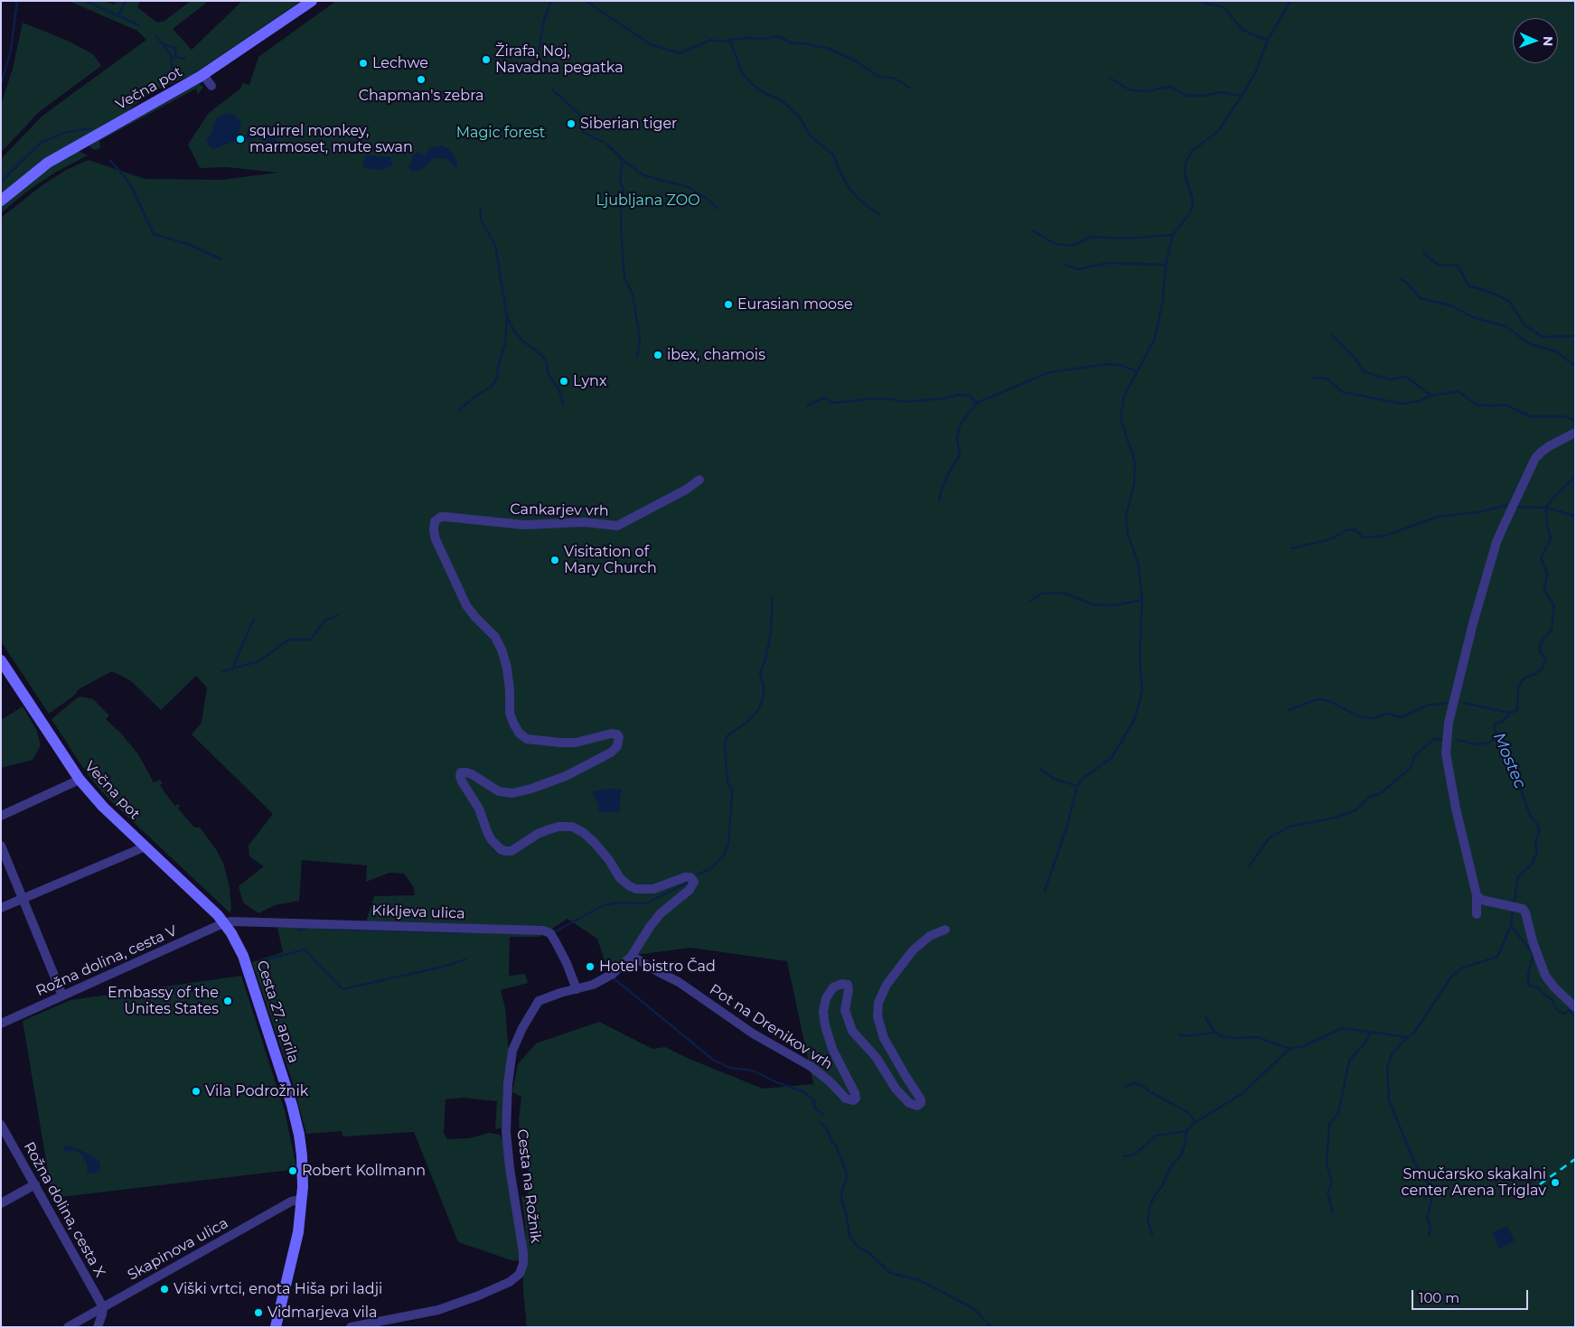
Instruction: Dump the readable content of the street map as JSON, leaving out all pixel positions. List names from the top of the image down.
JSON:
{
  "streets": {
    "main road": ["Večna pot", "Cesta 27. aprila"],
    "street": [
      "Cankarjev vrh",
      "Kikljeva ulica",
      "Rožna dolina, cesta V",
      "Pot na Drenikov vrh",
      "Cesta na Rožnik",
      "Rožna dolina, cesta X",
      "Skapinova ulica"
    ]
  },
  "crossings": [
    ["Večna pot", "Kikljeva ulica"],
    ["Večna pot", "Rožna dolina, cesta V"],
    ["Večna pot", "Cesta 27. aprila"],
    ["Cankarjev vrh", "Cesta na Rožnik"],
    ["Kikljeva ulica", "Rožna dolina, cesta V"],
    ["Kikljeva ulica", "Cesta 27. aprila"],
    ["Kikljeva ulica", "Cesta na Rožnik"],
    ["Rožna dolina, cesta V", "Cesta 27. aprila"],
    ["Cesta 27. aprila", "Skapinova ulica"],
    ["Pot na Drenikov vrh", "Cesta na Rožnik"],
    ["Rožna dolina, cesta X", "Skapinova ulica"]
  ],
  "water": ["Mostec"],
  "parks": ["Magic forest", "Ljubljana ZOO"],
  "places": [
    "Žirafa, Noj, Navadna pegatka",
    "Lechwe",
    "Chapman's zebra",
    "Siberian tiger",
    "squirrel monkey, marmoset, mute swan",
    "Eurasian moose",
    "ibex, chamois",
    "Lynx",
    "Visitation of Mary Church",
    "Hotel bistro Čad",
    "Embassy of the Unites States",
    "Vila Podrožnik",
    "Robert Kollmann",
    "Smučarsko skakalni center Arena Triglav",
    "Viški vrtci, enota Hiša pri ladji",
    "Vidmarjeva vila"
  ],
  "scale_bar": "100 m",
  "north": "right"
}
